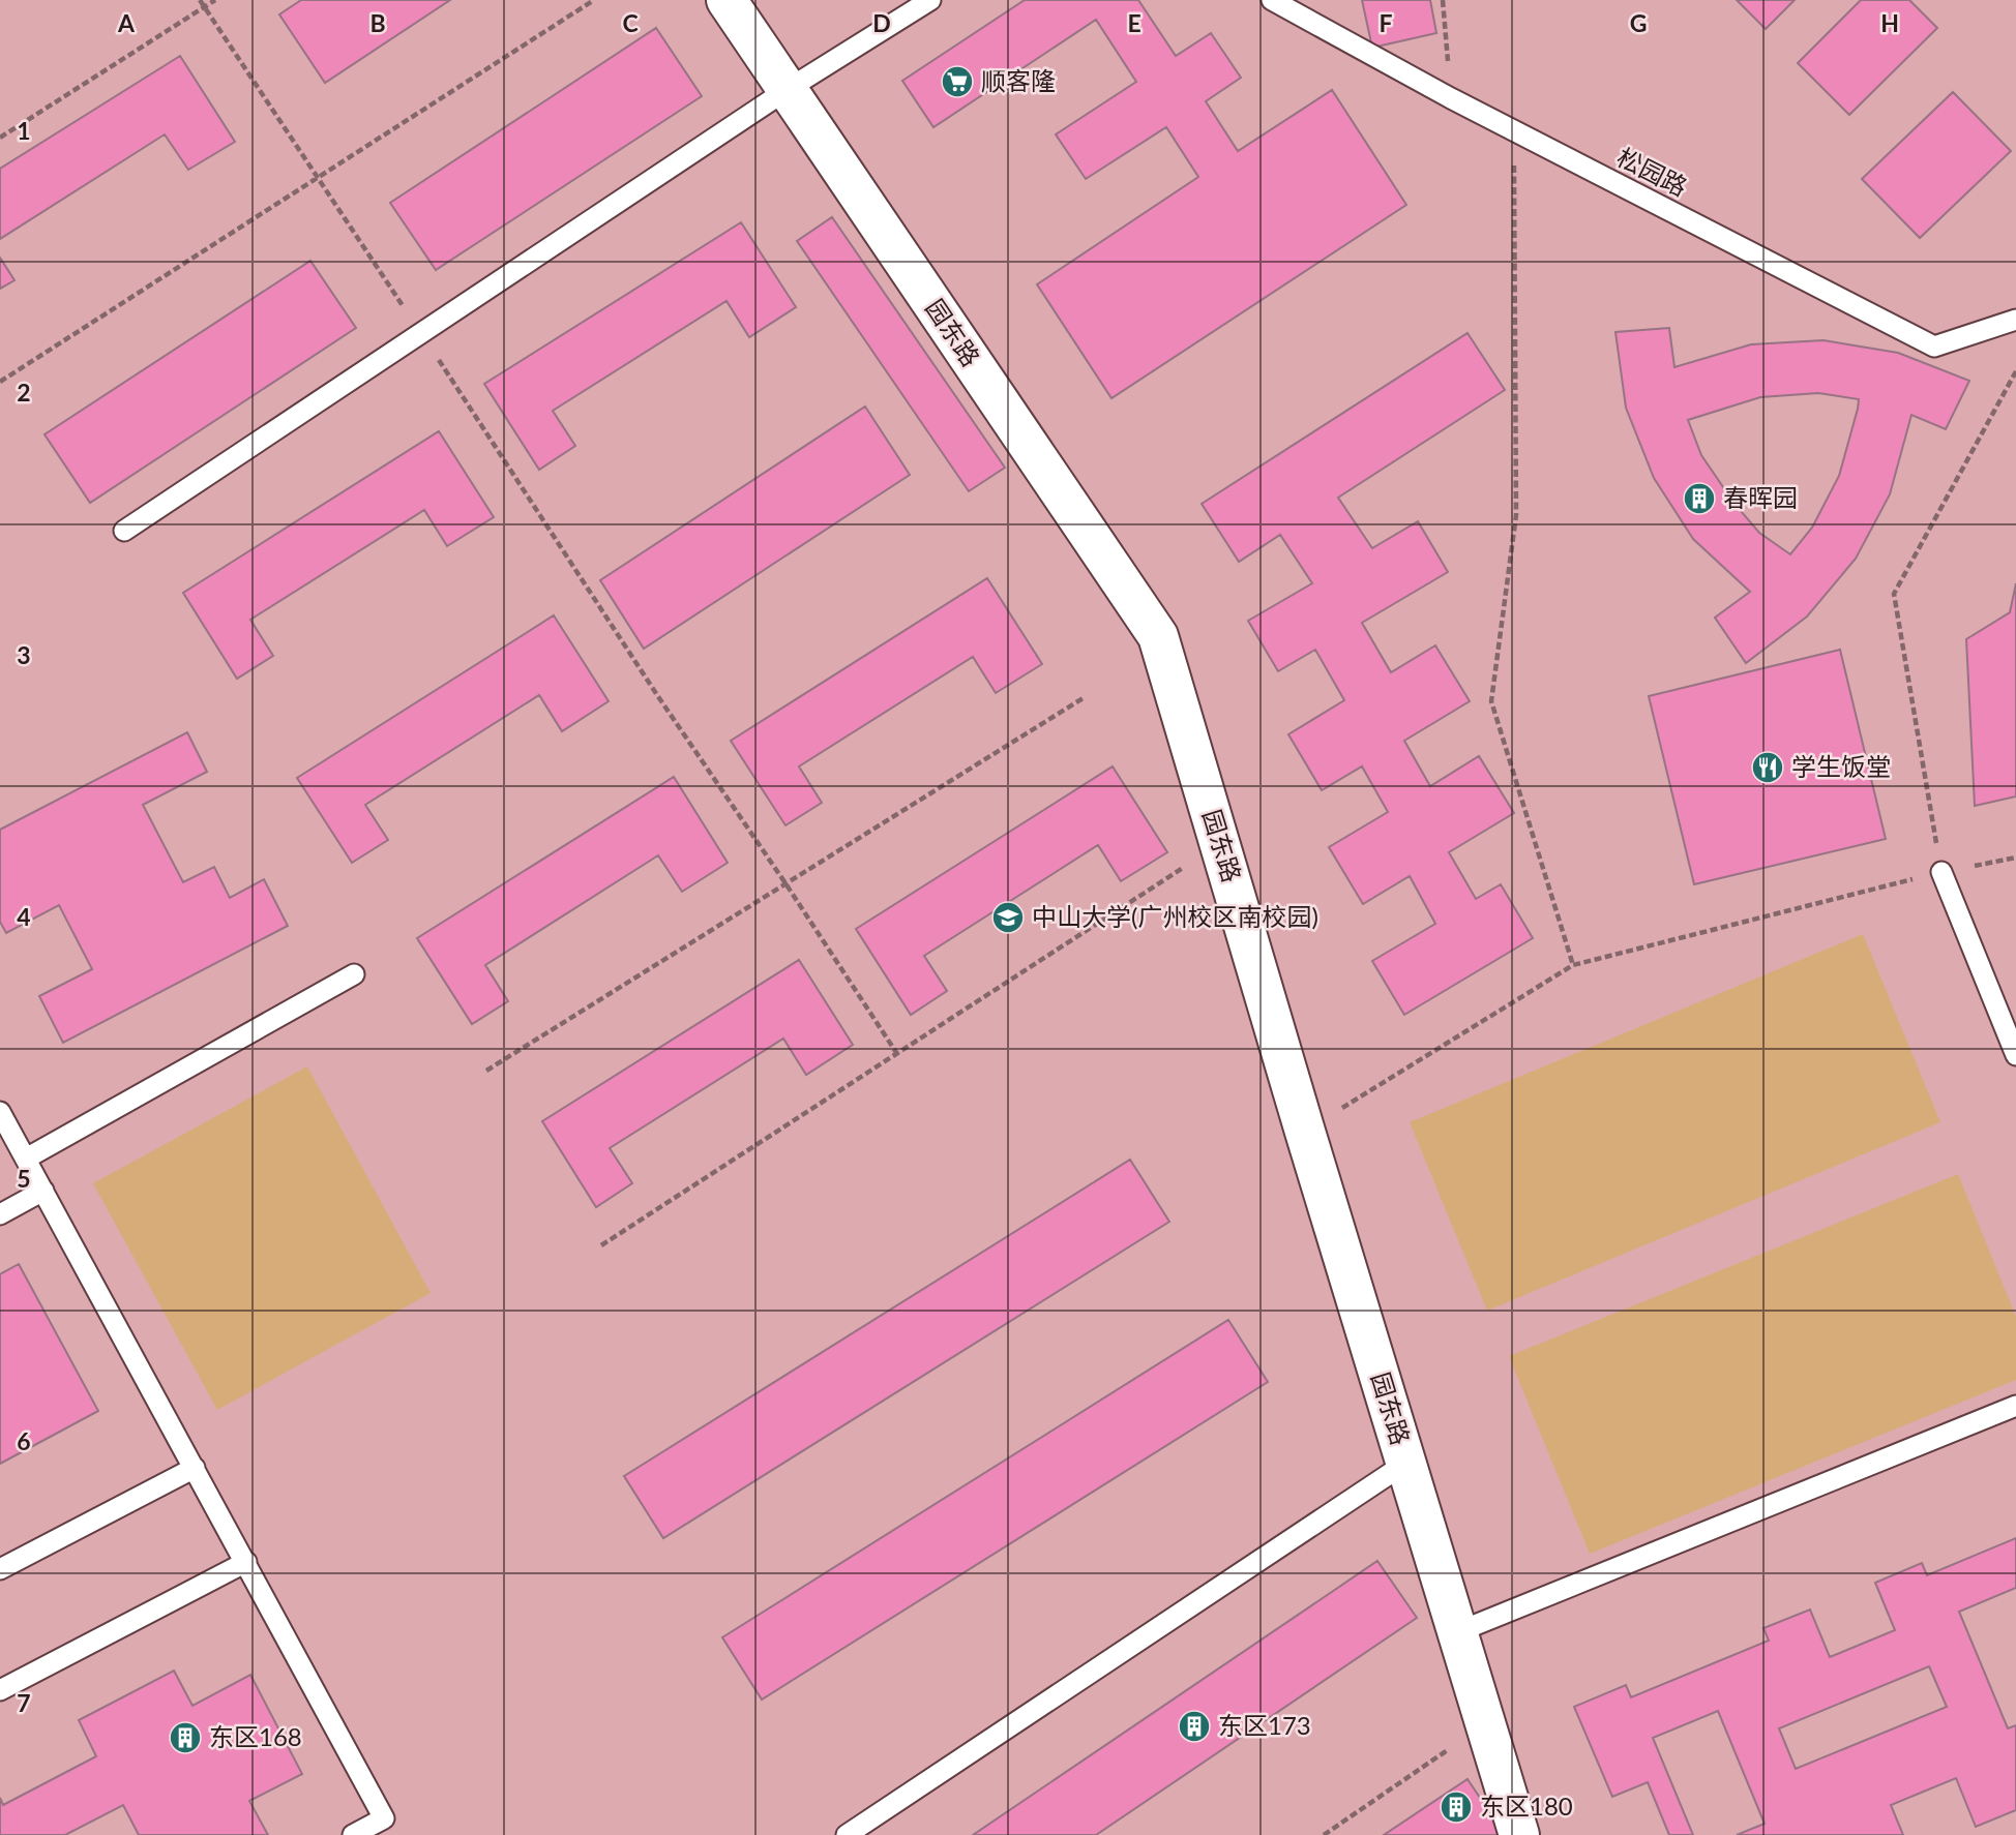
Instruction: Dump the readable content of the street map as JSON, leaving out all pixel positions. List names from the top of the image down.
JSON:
{
  "streets": {
    "street": ["园东路"],
    "lane": ["松园路"]
  },
  "places": {
    "supermarket": ["顺客隆"],
    "building": [
      "春晖园",
      "东区173",
      "东区168",
      "东区180"
    ],
    "restaurant": ["学生饭堂"],
    "school or university": ["中山大学(广州校区南校园)"]
  },
  "grid": {
    "columns": [
      "A",
      "B",
      "C",
      "D",
      "E",
      "F",
      "G",
      "H"
    ],
    "rows": [
      "1",
      "2",
      "3",
      "4",
      "5",
      "6",
      "7"
    ]
  }
}
